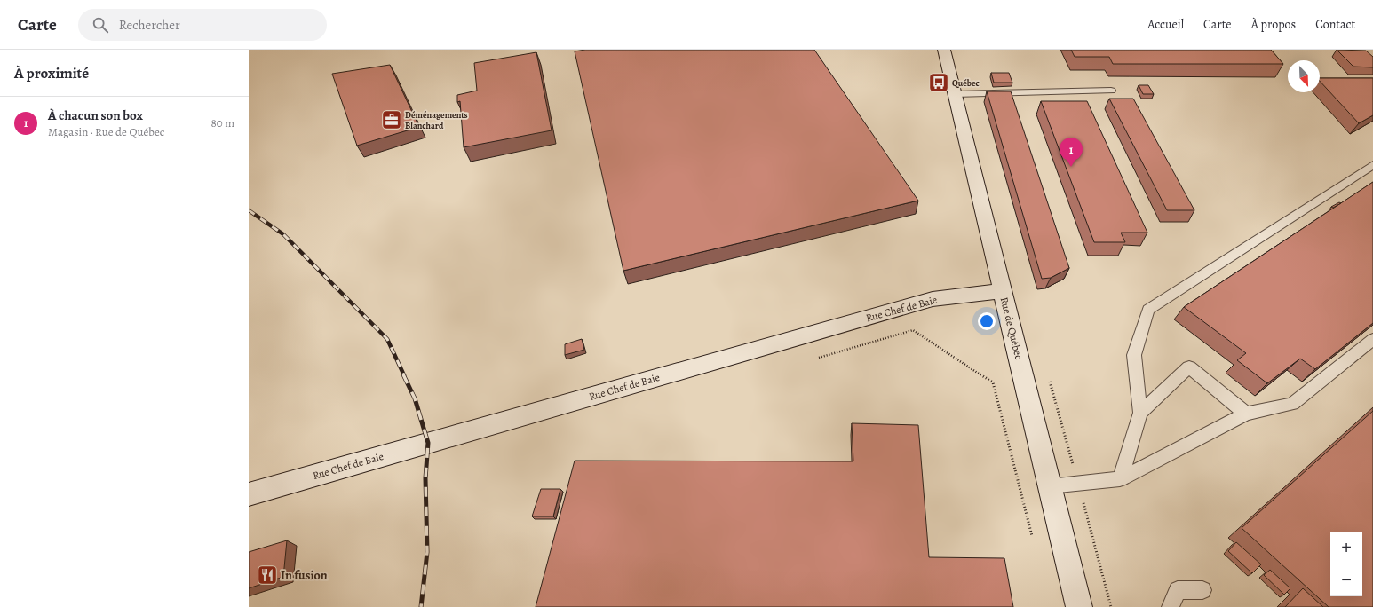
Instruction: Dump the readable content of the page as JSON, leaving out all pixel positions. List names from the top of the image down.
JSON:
{
  "streets": {
    "street": ["Rue Chef de Baie", "Rue de Québec"]
  },
  "crossings": [
    ["Rue Chef de Baie", "Rue de Québec"]
  ],
  "places": {
    "bus stop": ["Québec"],
    "office": ["Déménagements Blanchard"],
    "restaurant": ["In fusion"]
  },
  "north": "bottom right",
  "page": {
    "header": "Carte",
    "search": "Rechercher",
    "nav": [
      "Accueil",
      "Carte",
      "À propos",
      "Contact"
    ],
    "heading": "À proximité",
    "list": [
      {
        "mark": "1",
        "name": "À chacun son box",
        "note": "Magasin · Rue de Québec",
        "value": "80 m"
      }
    ],
    "pins": "1",
    "map_buttons": ["+", "−"]
  }
}
